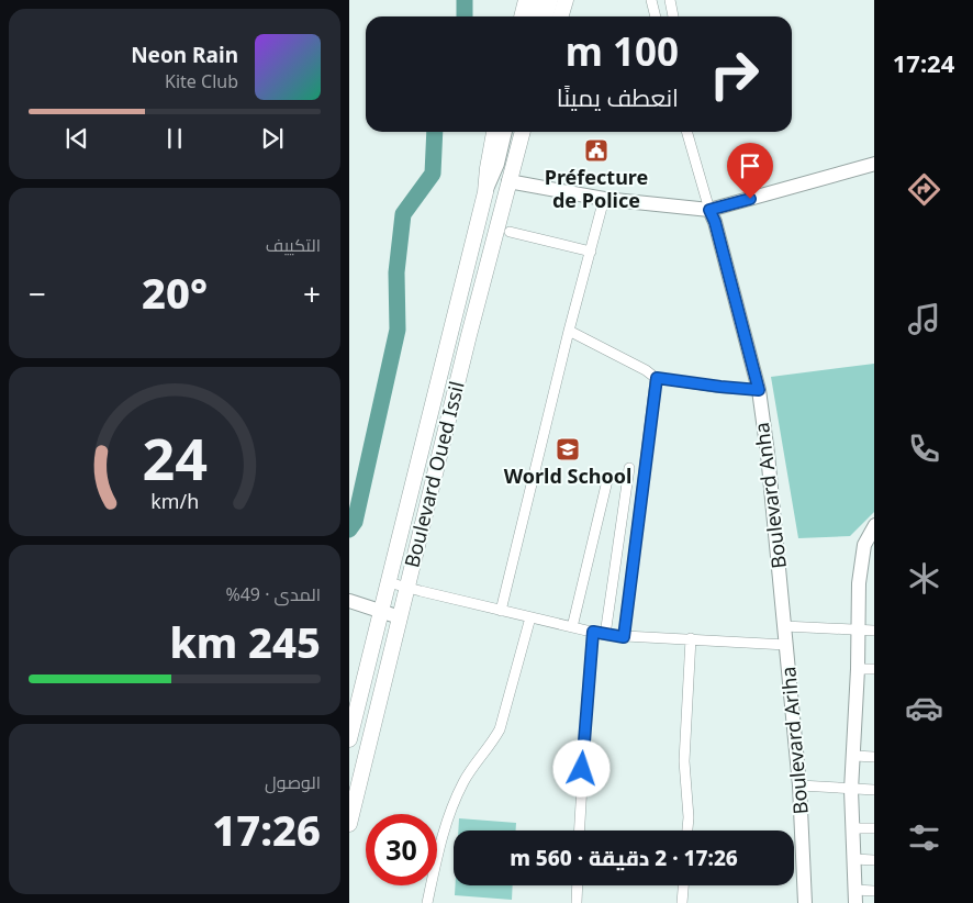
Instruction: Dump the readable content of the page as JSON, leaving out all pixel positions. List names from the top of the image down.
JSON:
{
  "streets": {
    "main road": ["Boulevard Oued Issil"],
    "street": ["Boulevard Anha", "Boulevard Ariha"]
  },
  "crossings": [
    ["Boulevard Anha", "Boulevard Ariha"]
  ],
  "places": {
    "public building": ["Préfecture de Police"],
    "school or university": ["World School"]
  },
  "page": {
    "tabs": "17:24",
    "turn": ["100 m", "انعطف يمينًا"],
    "song": ["Neon Rain", "Kite Club"],
    "tile": [
      "التكييف",
      ["المدى · 49%", "245 km"],
      ["الوصول", "17:26"]
    ],
    "heat": ["−", "20°", "+"],
    "limit": "30",
    "trip": "17:26 · 2 دقيقة · 560 m",
    "gauge": ["24", "km/h"]
  }
}
